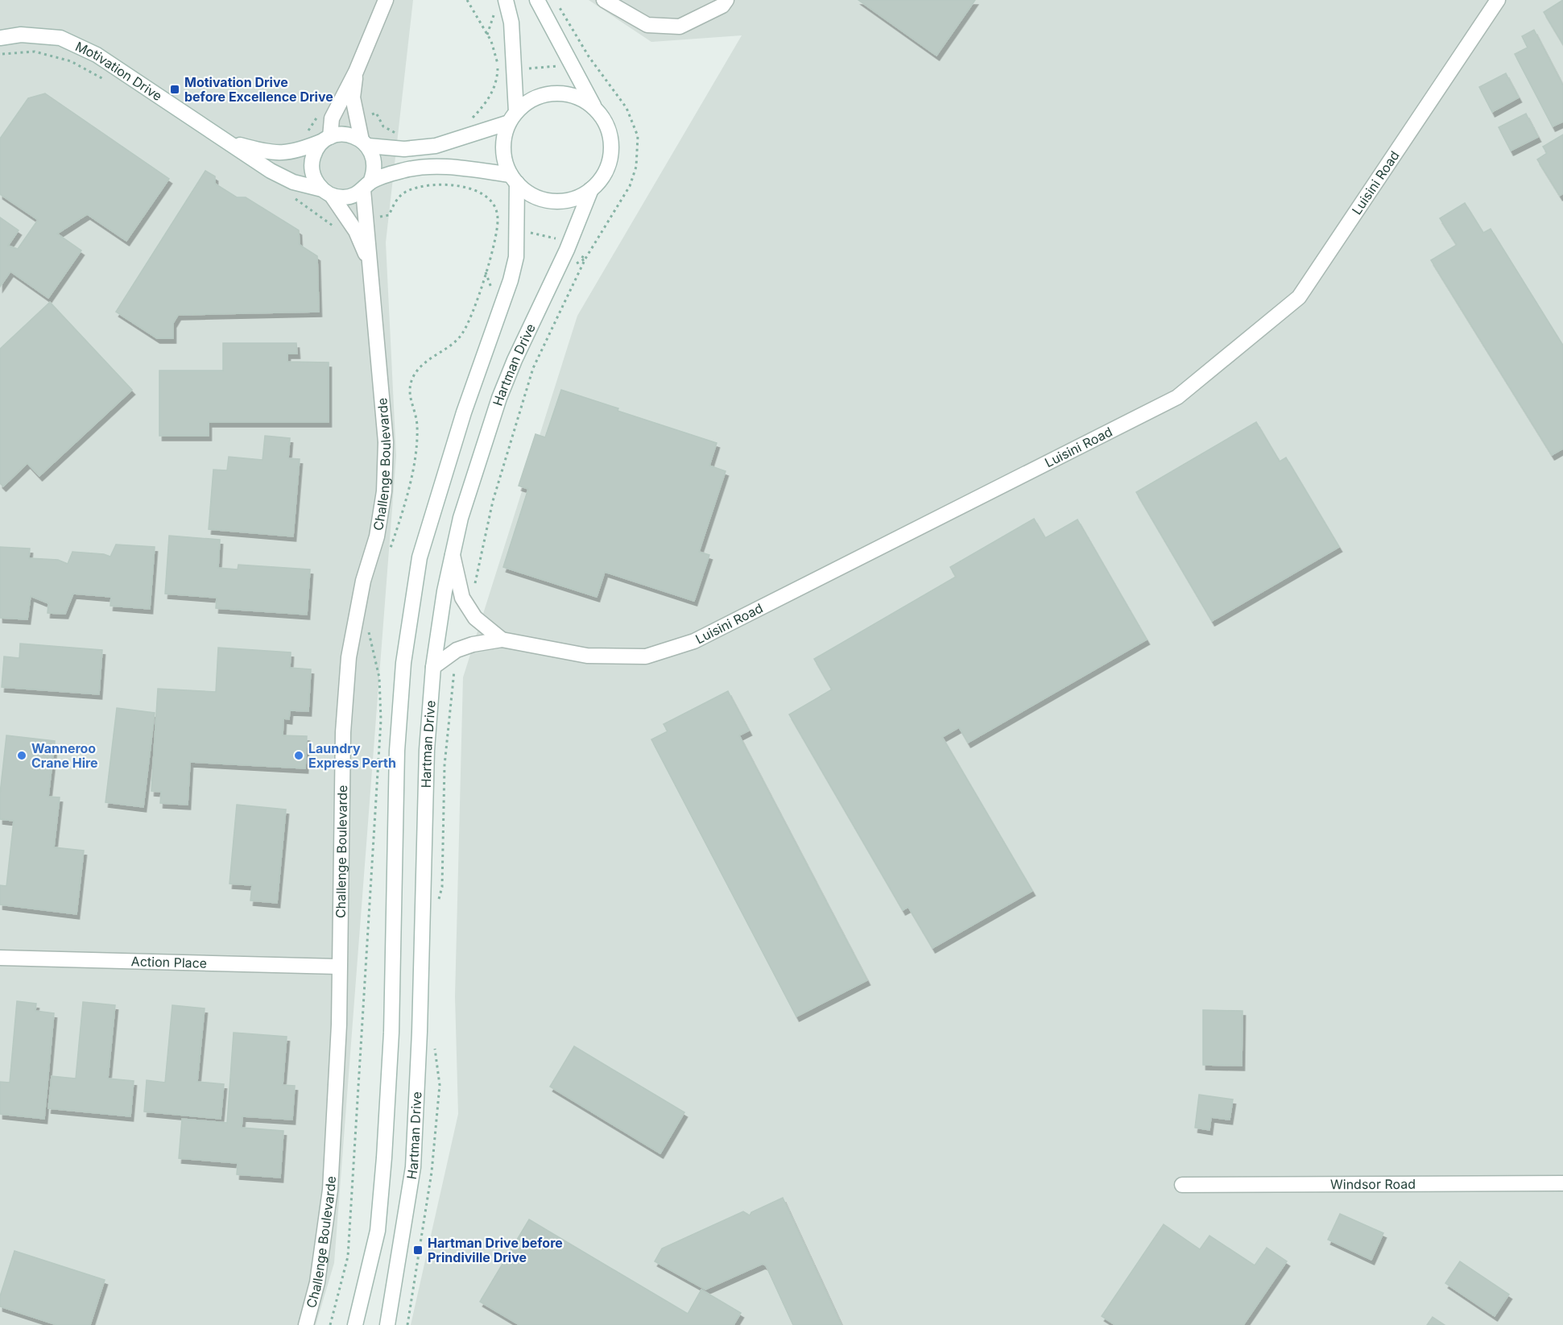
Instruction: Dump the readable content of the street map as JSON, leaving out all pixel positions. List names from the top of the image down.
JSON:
{
  "streets": {
    "street": [
      "Motivation Drive",
      "Luisini Road",
      "Hartman Drive",
      "Challenge Boulevarde",
      "Action Place",
      "Windsor Road"
    ]
  },
  "crossings": [
    ["Motivation Drive", "Challenge Boulevarde"],
    ["Luisini Road", "Hartman Drive"],
    ["Challenge Boulevarde", "Action Place"]
  ],
  "places": {
    "transit": ["Motivation Drive before Excellence Drive", "Hartman Drive before Prindiville Drive"],
    "other": ["Wanneroo Crane Hire", "Laundry Express Perth"]
  }
}
